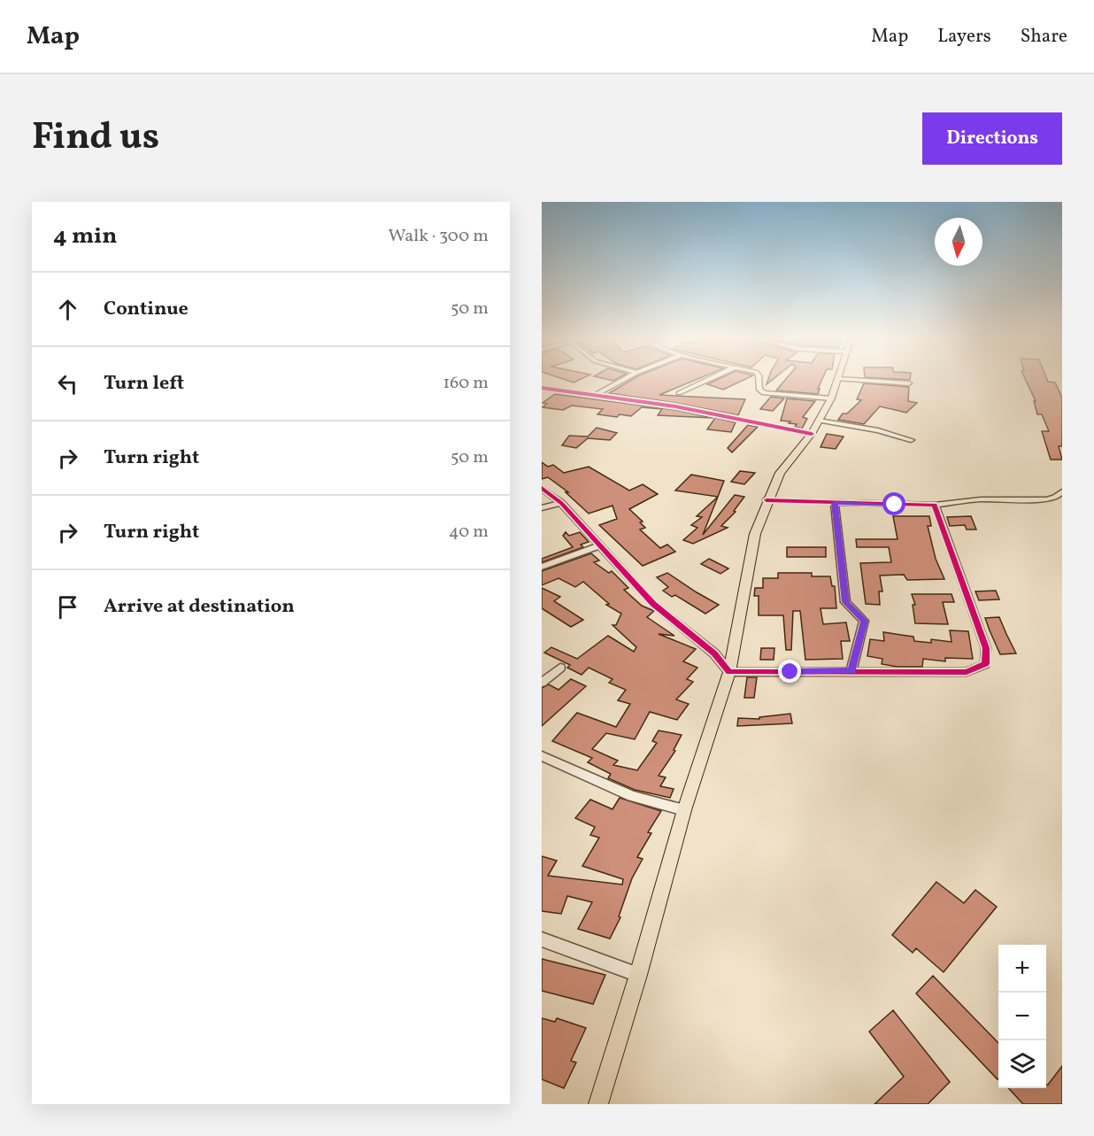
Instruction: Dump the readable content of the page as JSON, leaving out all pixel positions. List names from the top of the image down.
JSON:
{
  "north": "bottom",
  "page": {
    "header": "Map",
    "nav": ["Map", "Layers", "Share"],
    "title": "Find us",
    "buttons": "Directions",
    "heading": ["4 min", "Walk · 300 m"],
    "list": [
      ["Continue", "50 m"],
      ["Turn left", "160 m"],
      ["Turn right", "50 m"],
      ["Turn right", "40 m"],
      "Arrive at destination"
    ],
    "map_buttons": ["+", "−"]
  }
}
